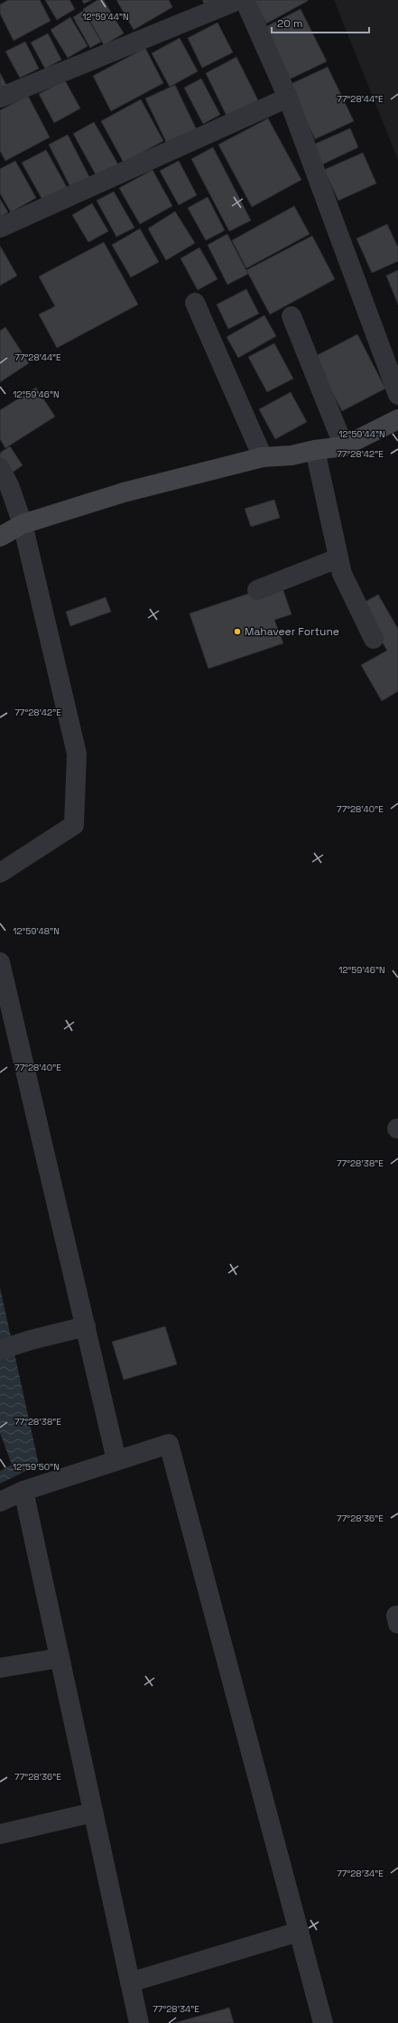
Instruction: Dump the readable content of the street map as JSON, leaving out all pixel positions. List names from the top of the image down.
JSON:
{
  "places": ["Mahaveer Fortune"],
  "scale_bar": "20 m",
  "coordinates": [
    "12°59'44\"N",
    "77°28'44\"E",
    "12°59'46\"N",
    "77°28'42\"E",
    "77°28'40\"E",
    "12°59'48\"N",
    "77°28'38\"E",
    "12°59'50\"N",
    "77°28'36\"E",
    "77°28'34\"E"
  ]
}
